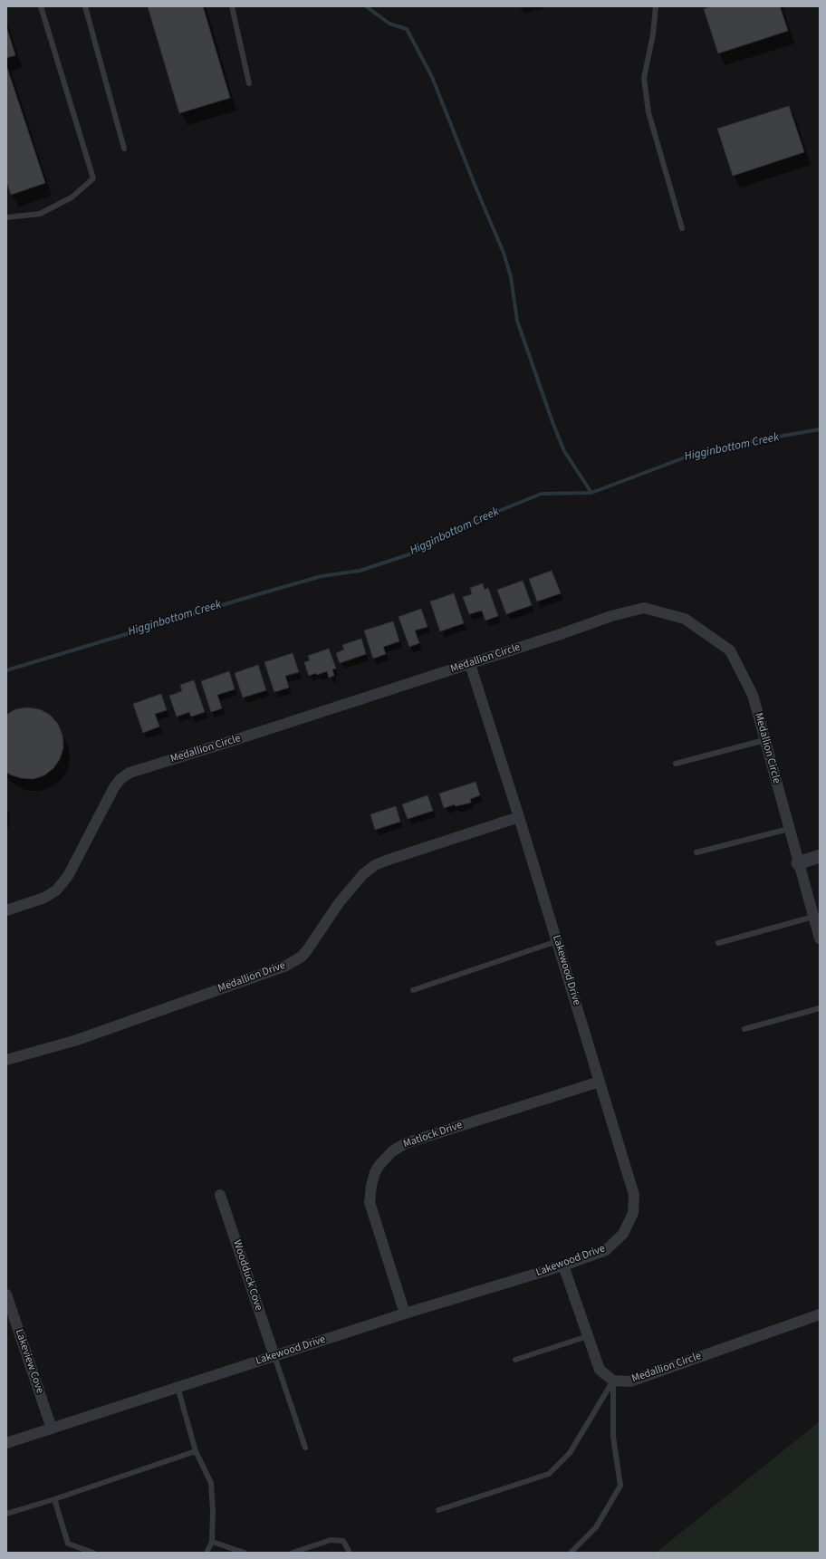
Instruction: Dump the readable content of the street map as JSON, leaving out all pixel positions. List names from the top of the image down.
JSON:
{
  "streets": {
    "street": [
      "Medallion Circle",
      "Lakewood Drive",
      "Medallion Drive",
      "Matlock Drive",
      "Woodduck Cove",
      "Lakeview Cove"
    ]
  },
  "crossings": [
    ["Medallion Circle", "Lakewood Drive"],
    ["Lakewood Drive", "Medallion Drive"],
    ["Lakewood Drive", "Matlock Drive"],
    ["Lakewood Drive", "Woodduck Cove"],
    ["Lakewood Drive", "Lakeview Cove"]
  ],
  "water": ["Higginbottom Creek"]
}
